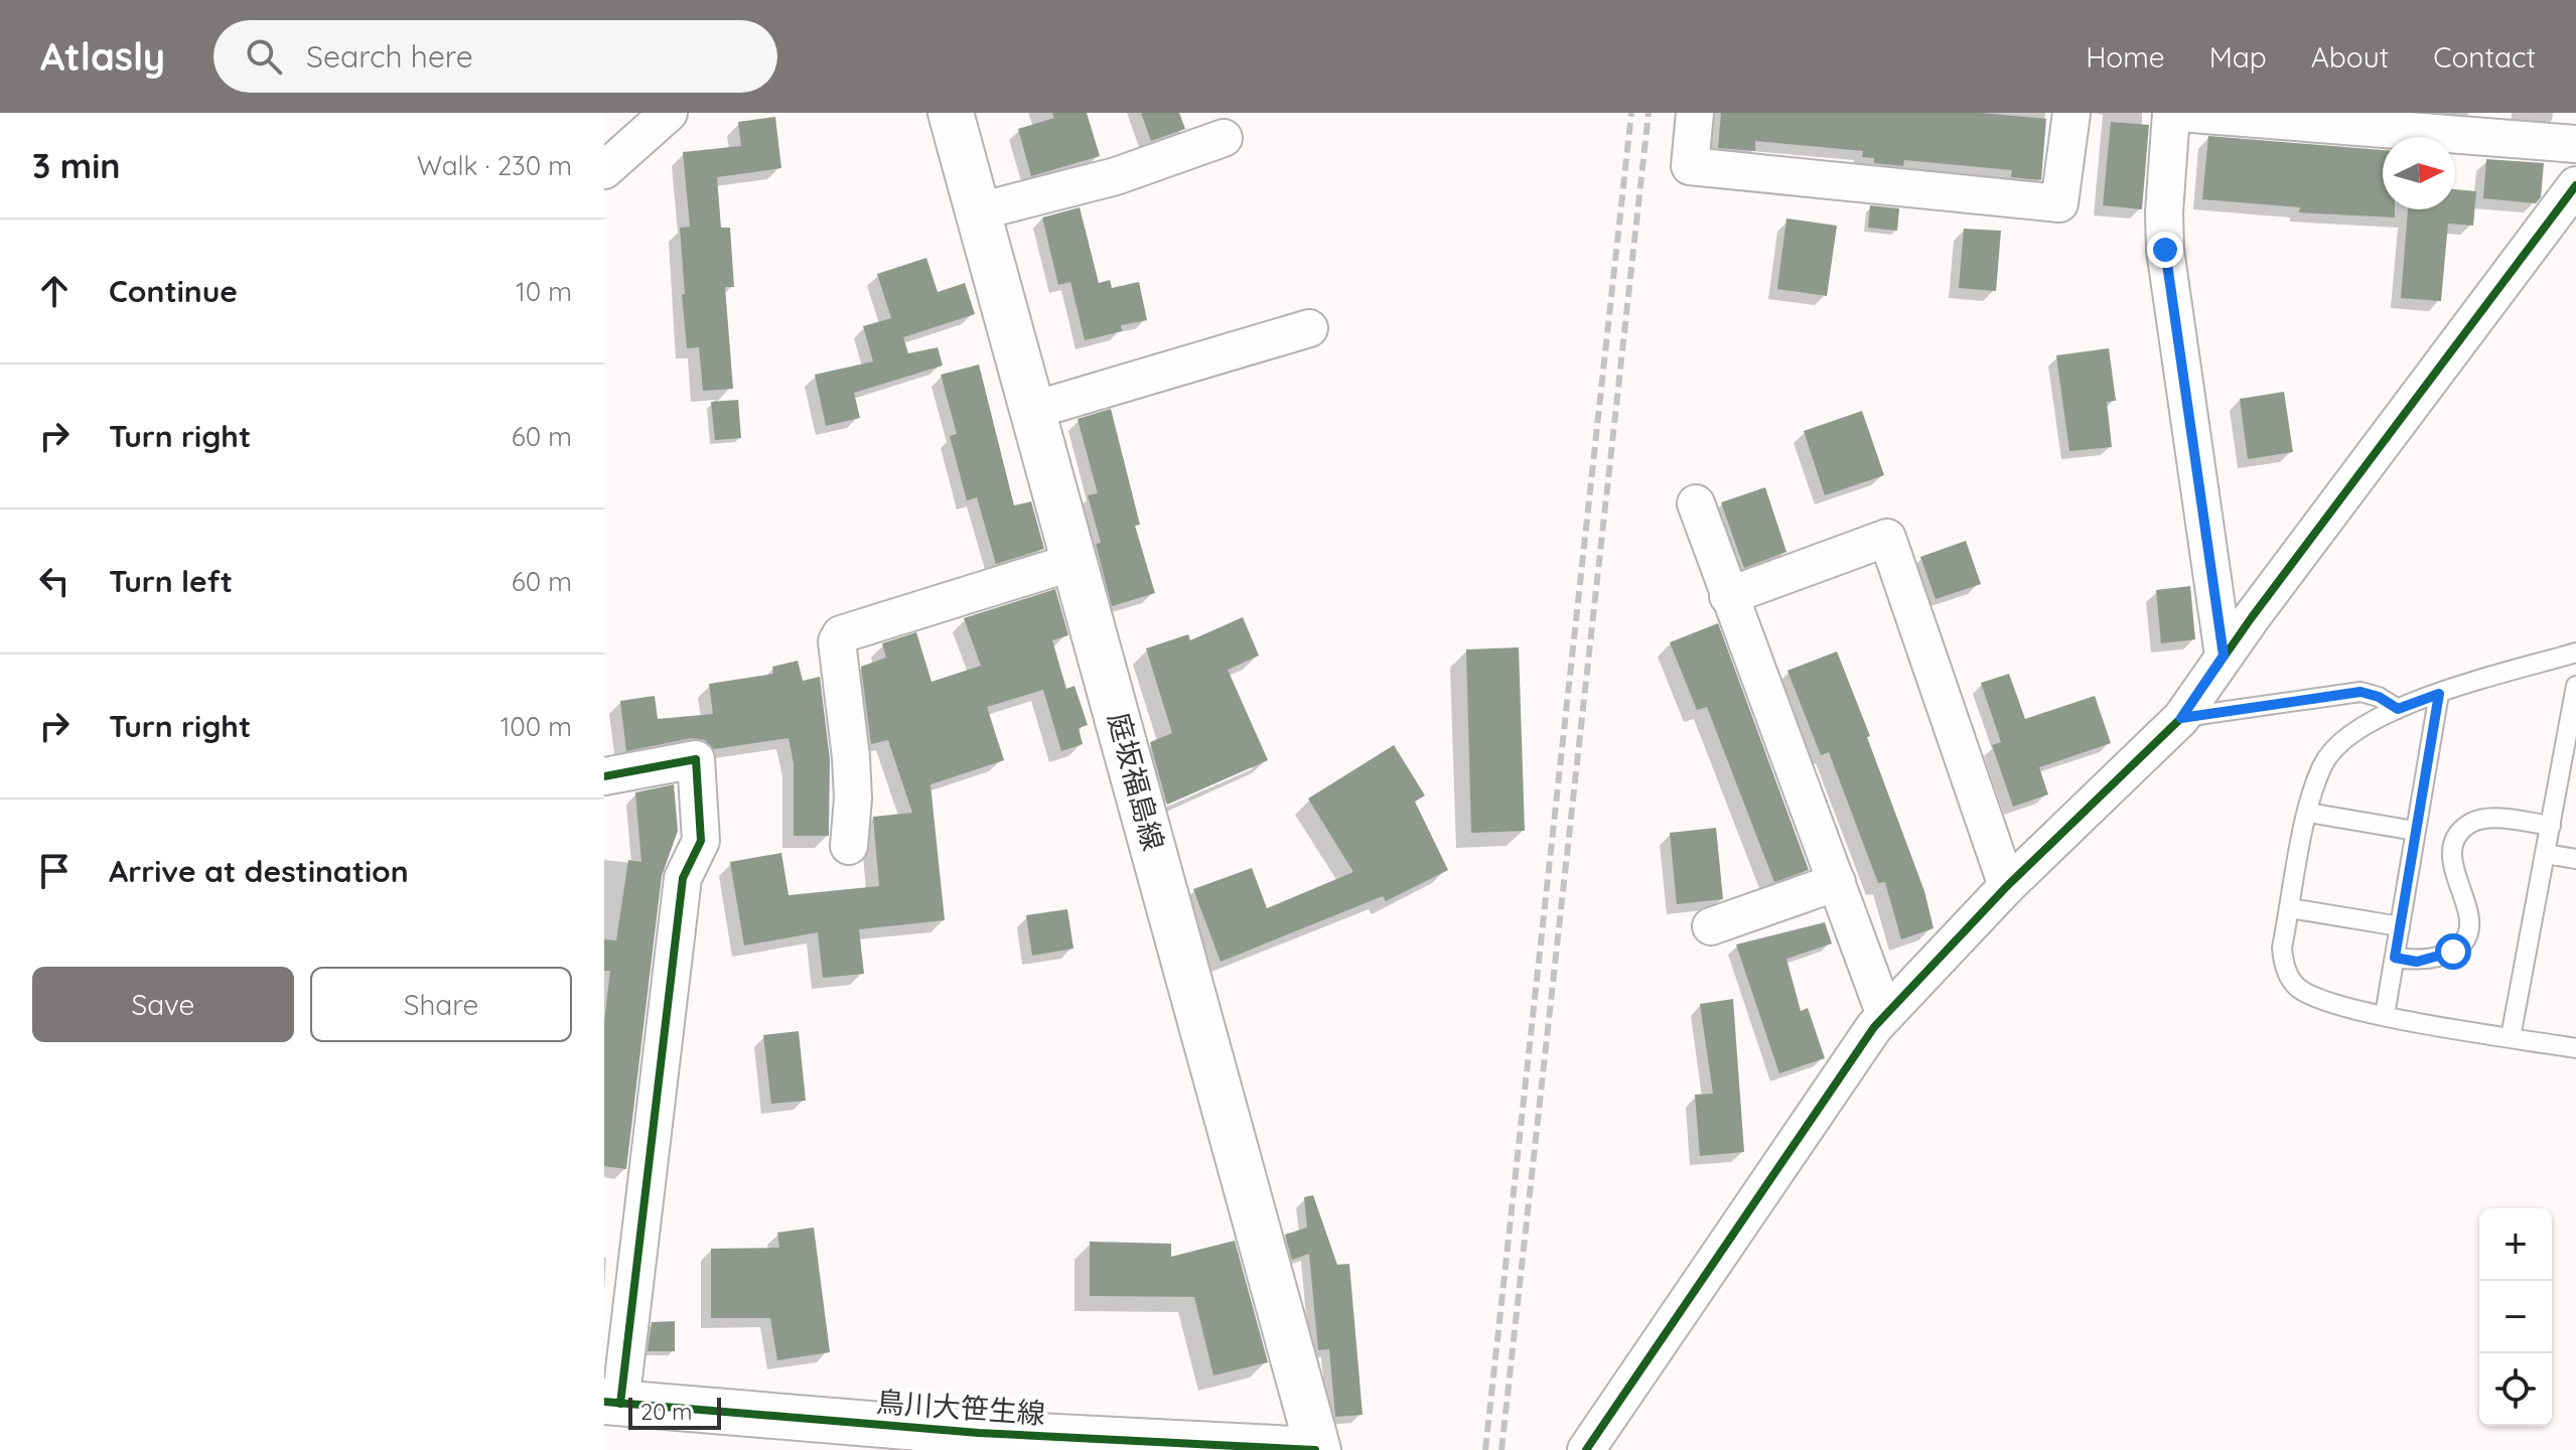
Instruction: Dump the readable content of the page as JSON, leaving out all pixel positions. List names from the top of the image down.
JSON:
{
  "streets": {
    "main road": ["庭坂福島線", "鳥川大笹生線"]
  },
  "crossings": [
    ["庭坂福島線", "鳥川大笹生線"]
  ],
  "scale_bar": "20 m",
  "north": "right",
  "page": {
    "header": "Atlasly",
    "search": "Search here",
    "nav": [
      "Home",
      "Map",
      "About",
      "Contact"
    ],
    "heading": ["3 min", "Walk · 230 m"],
    "list": [
      ["Continue", "10 m"],
      ["Turn right", "60 m"],
      ["Turn left", "60 m"],
      ["Turn right", "100 m"],
      "Arrive at destination"
    ],
    "buttons": ["Save", "Share"],
    "map_buttons": ["+", "−"],
    "scale": "20 m"
  }
}
